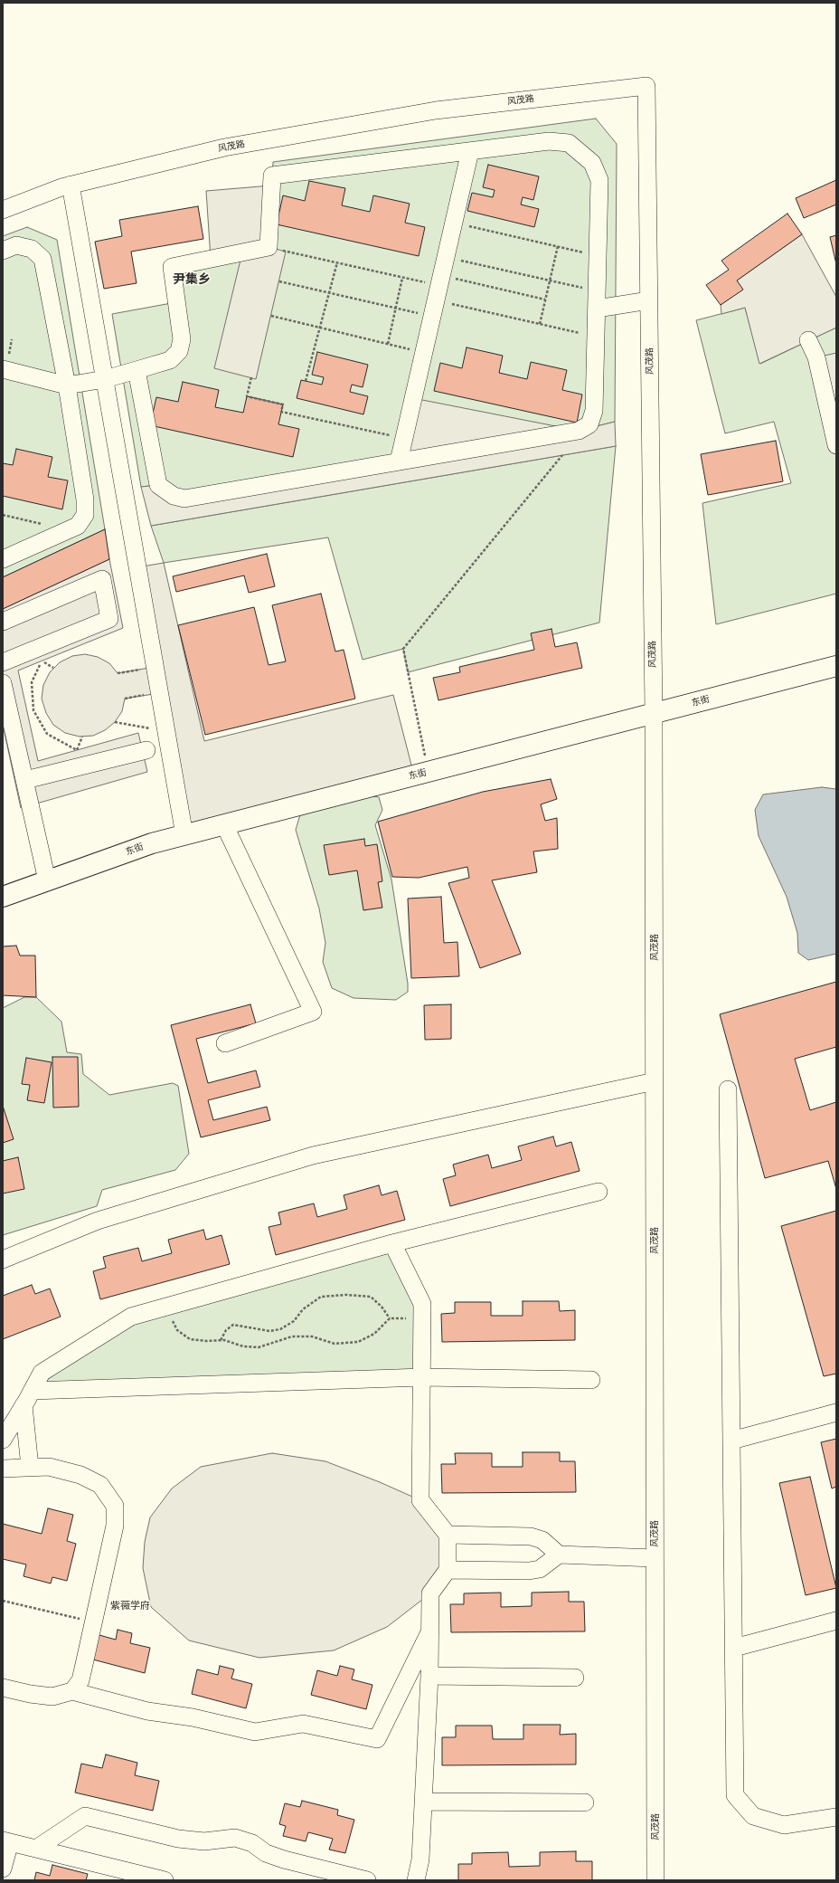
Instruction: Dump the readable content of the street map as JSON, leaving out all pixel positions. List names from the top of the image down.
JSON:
{
  "streets": {
    "main road": ["东街"],
    "street": ["风茂路"]
  },
  "crossings": [
    ["风茂路", "东街"]
  ],
  "districts": ["尹集乡", "紫薇学府"]
}
